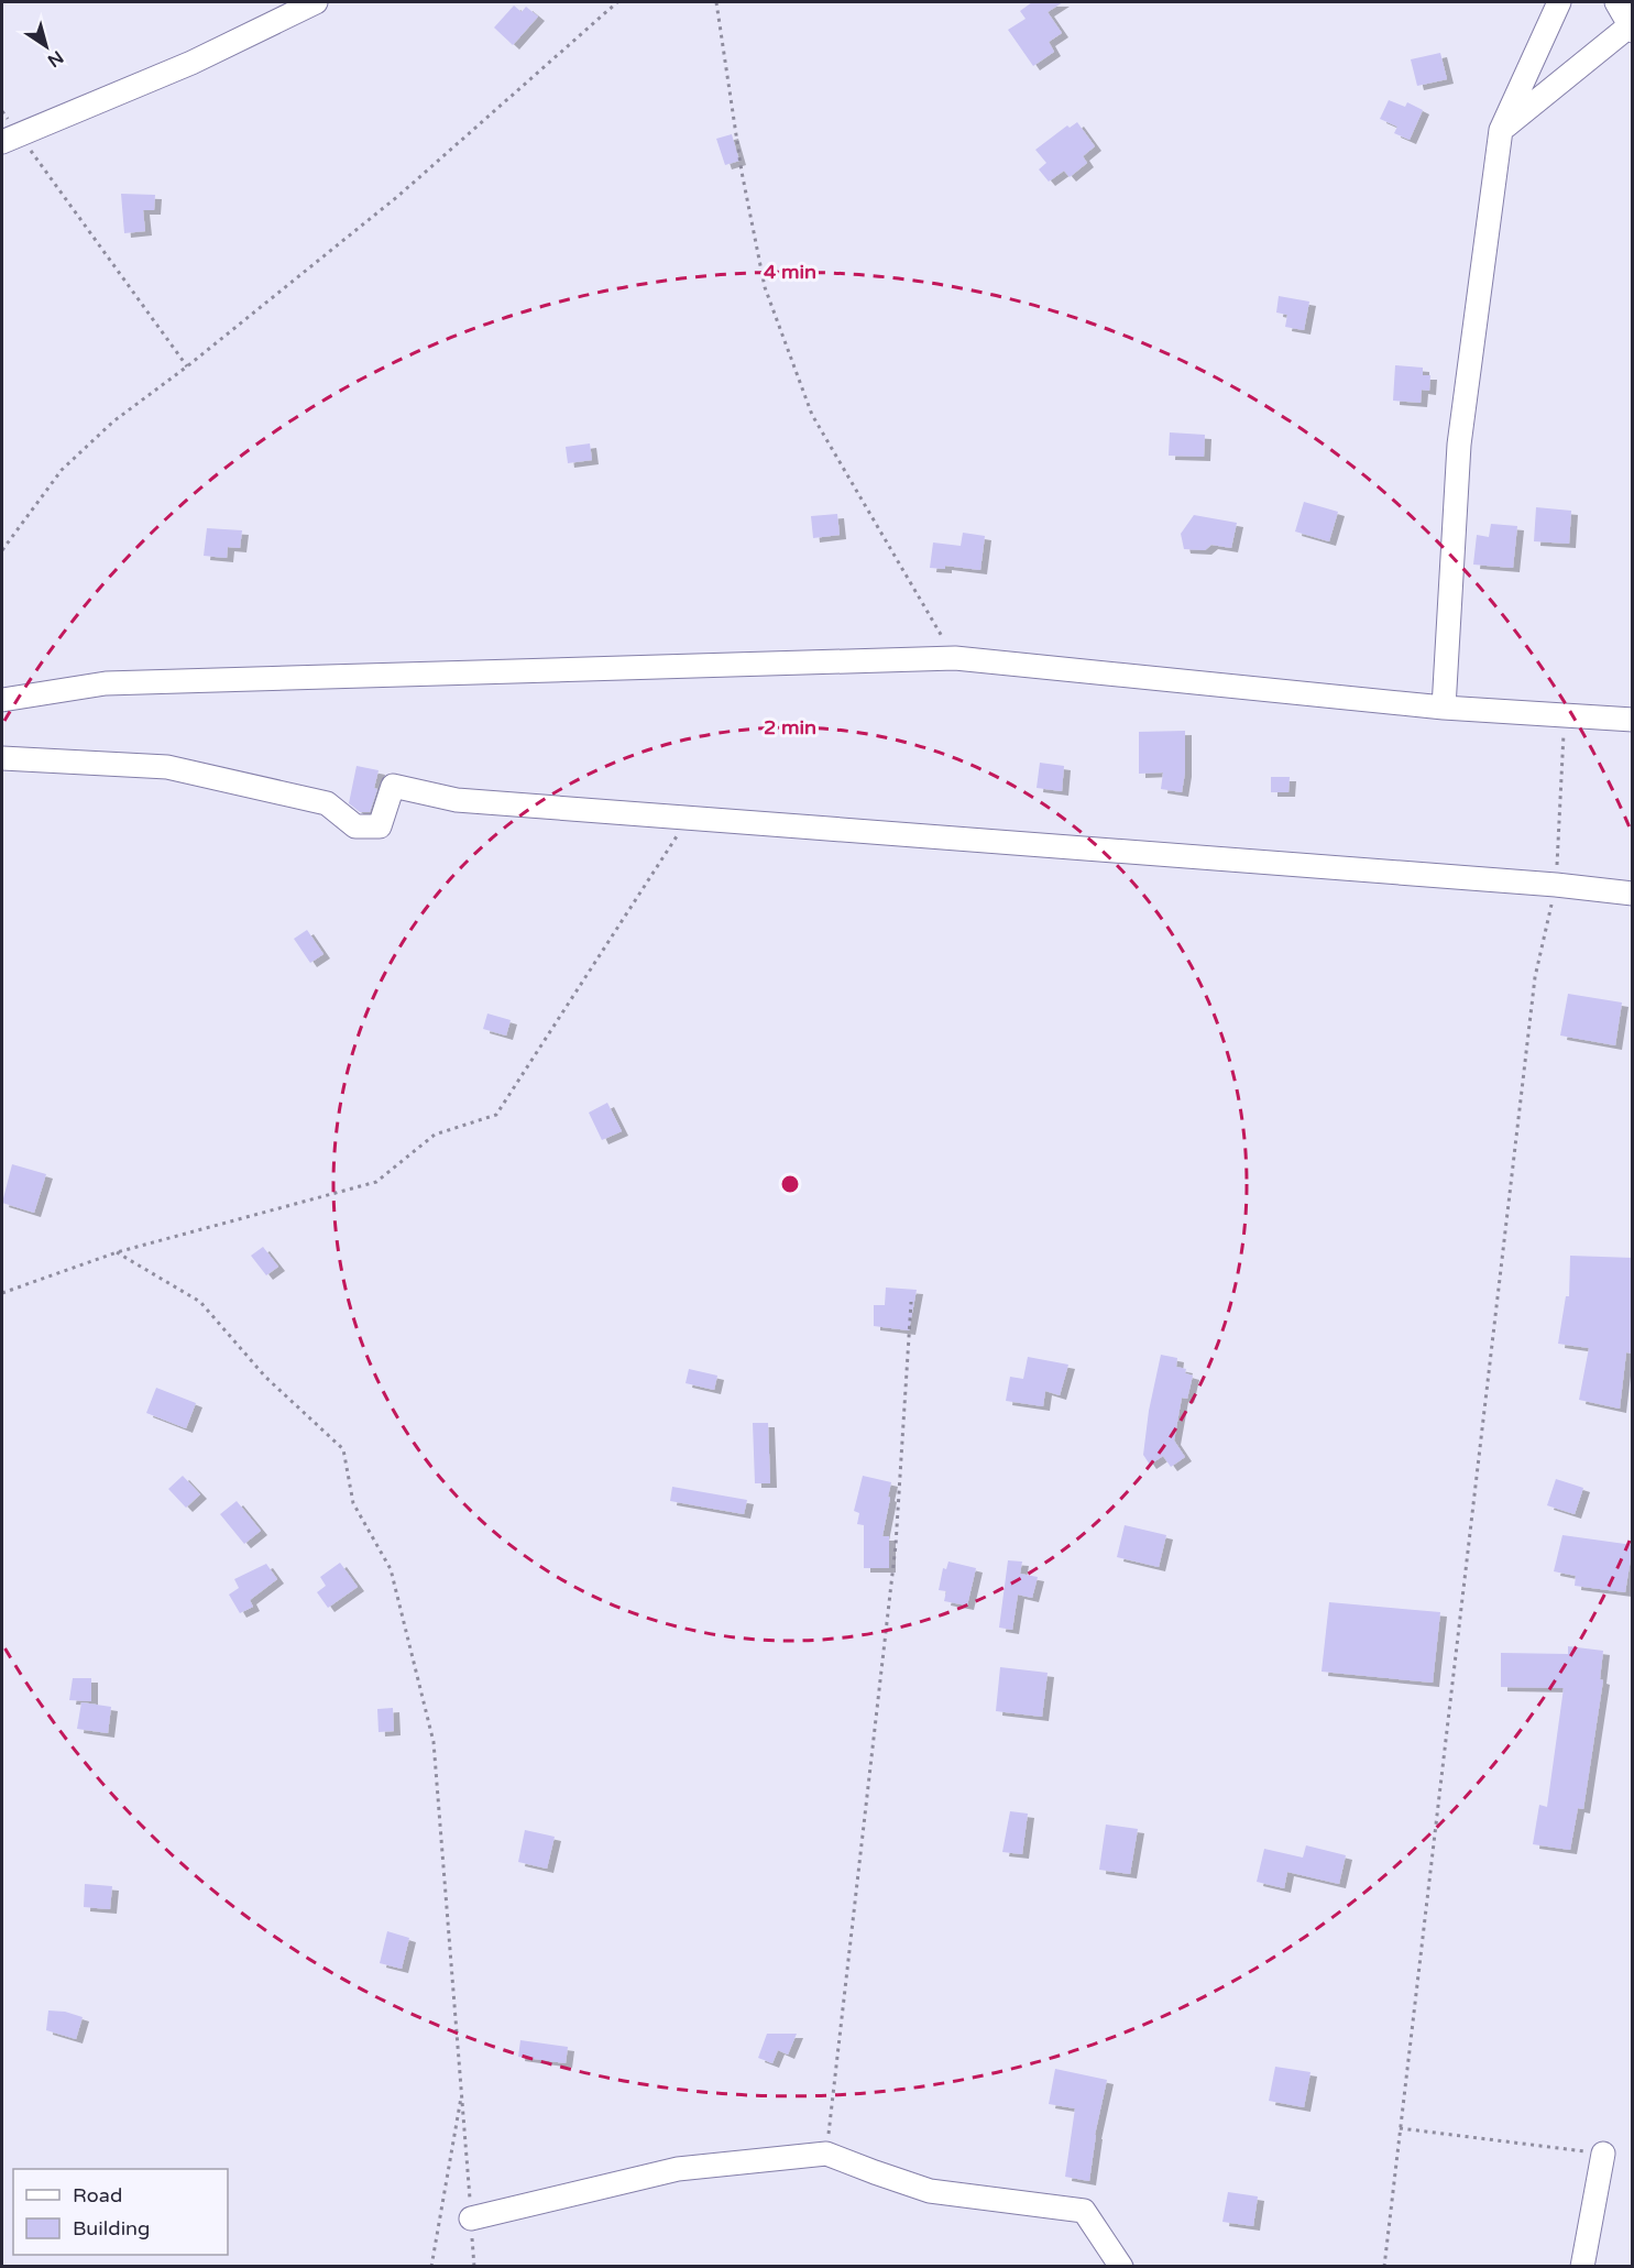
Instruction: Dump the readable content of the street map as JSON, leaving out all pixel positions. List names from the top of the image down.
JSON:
{
  "legend": ["Road", "Building"],
  "north": "bottom right",
  "rings": ["4 min", "2 min"]
}
